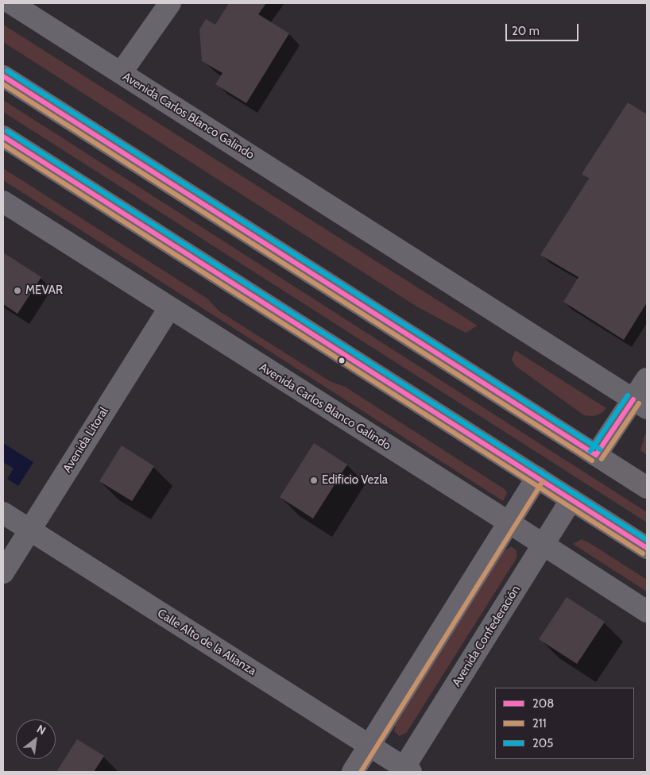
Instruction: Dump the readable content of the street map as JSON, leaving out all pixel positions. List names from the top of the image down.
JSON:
{
  "streets": {
    "street": [
      "Avenida Carlos Blanco Galindo",
      "Avenida Litoral",
      "Avenida Confederación",
      "Calle Alto de la Alianza"
    ]
  },
  "crossings": [
    ["Avenida Carlos Blanco Galindo", "Avenida Litoral"],
    ["Avenida Carlos Blanco Galindo", "Avenida Confederación"],
    ["Avenida Litoral", "Calle Alto de la Alianza"],
    ["Avenida Confederación", "Calle Alto de la Alianza"]
  ],
  "places": ["MEVAR", "Edificio Vezla"],
  "lines": ["transit line 205", "transit line 208", "transit line 211"],
  "legend": ["208", "211", "205"],
  "scale_bar": "20 m",
  "north": "top right"
}
